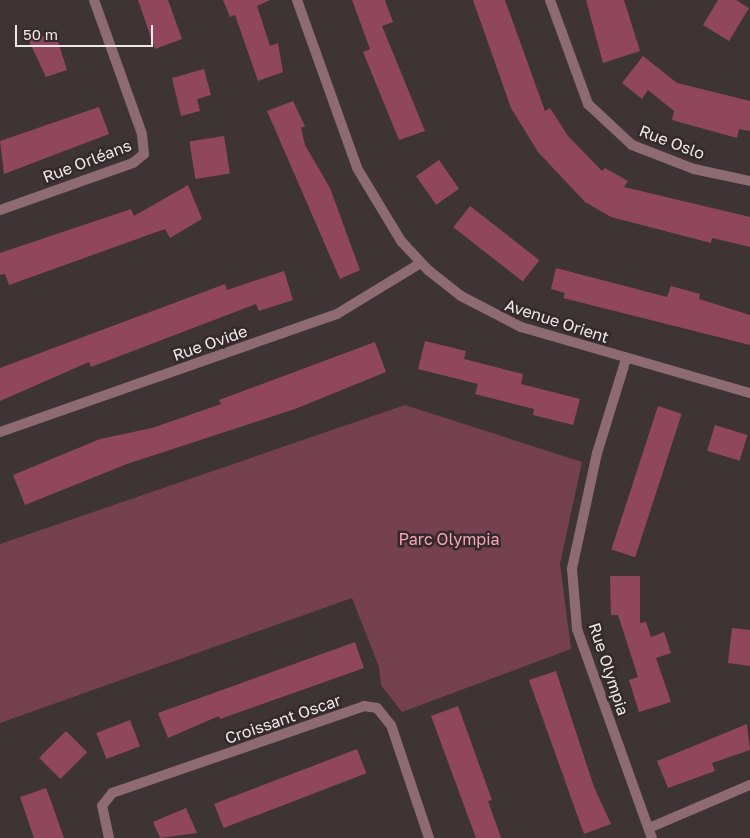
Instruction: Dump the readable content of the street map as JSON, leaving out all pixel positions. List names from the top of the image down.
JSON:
{
  "streets": {
    "street": [
      "Rue Oslo",
      "Rue Orléans",
      "Avenue Orient",
      "Rue Ovide",
      "Rue Olympia",
      "Croissant Oscar"
    ]
  },
  "crossings": [
    ["Avenue Orient", "Rue Ovide"],
    ["Avenue Orient", "Rue Olympia"]
  ],
  "parks": ["Parc Olympia"],
  "scale_bar": "50 m"
}
